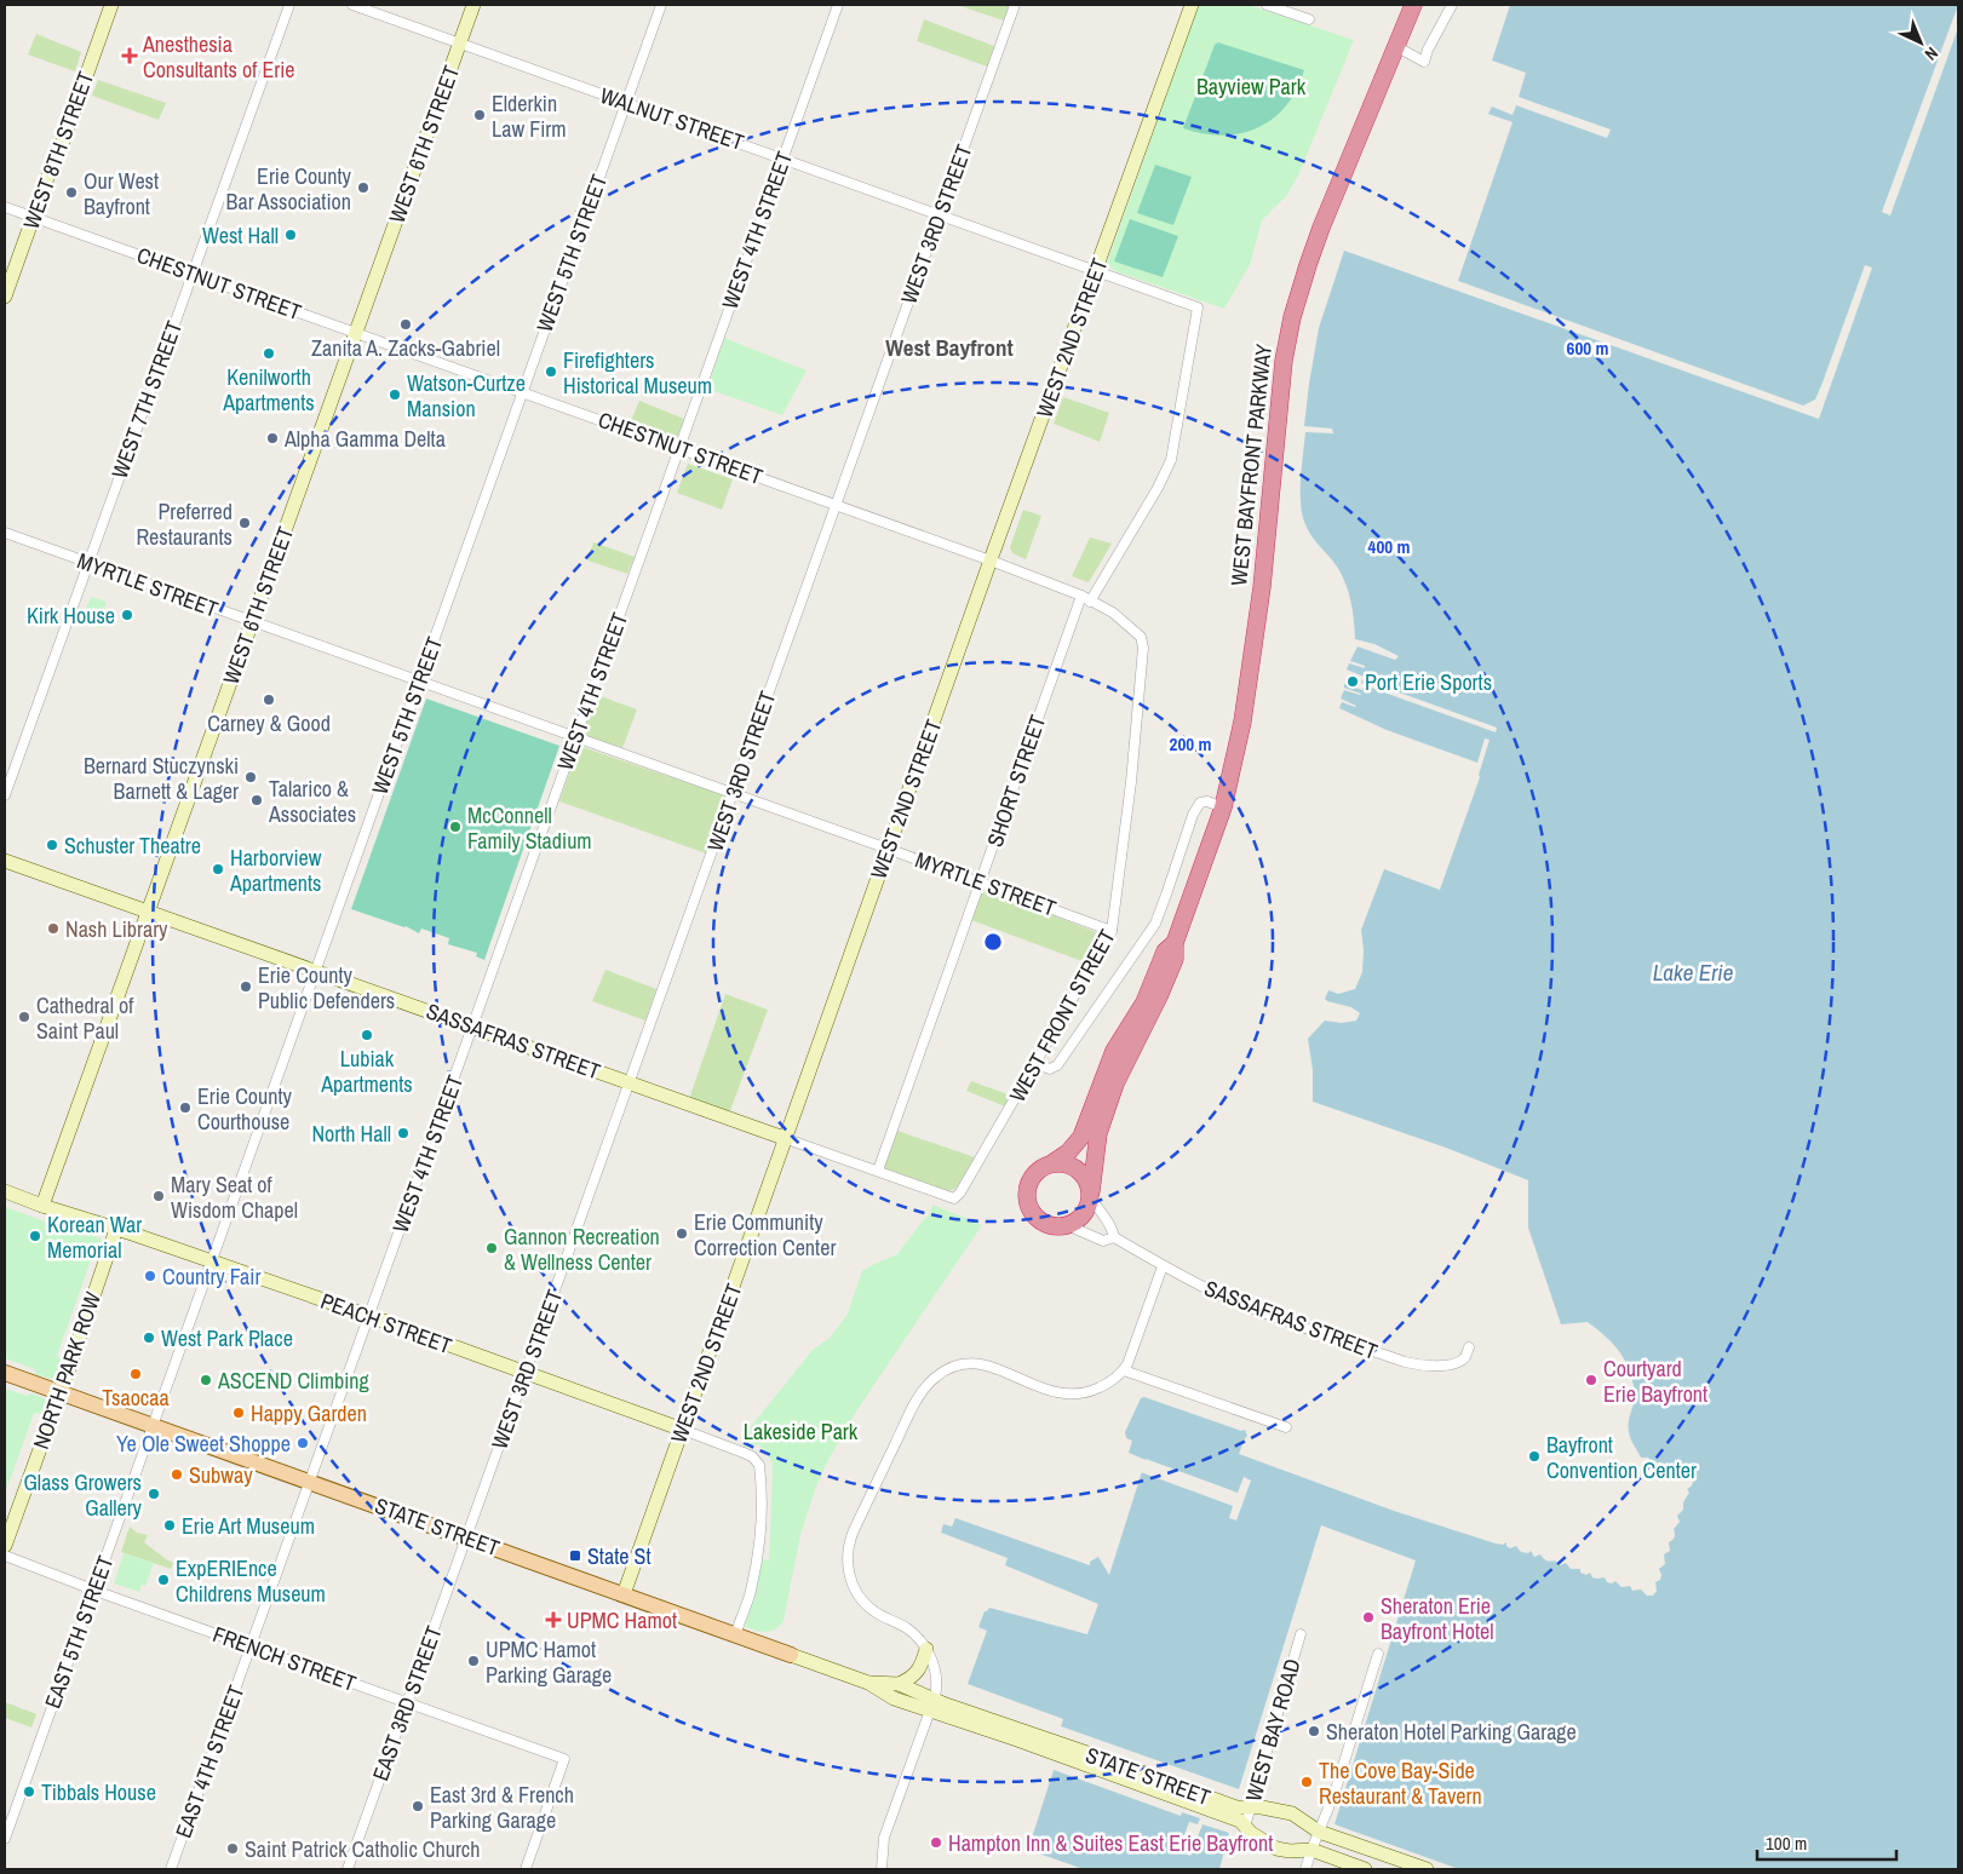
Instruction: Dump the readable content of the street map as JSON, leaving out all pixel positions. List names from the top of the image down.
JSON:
{
  "streets": {
    "highway": ["WEST BAYFRONT PARKWAY"],
    "main road": ["STATE STREET"],
    "street": [
      "WALNUT STREET",
      "WEST 6TH STREET",
      "WEST 8TH STREET",
      "WEST 3RD STREET",
      "WEST 4TH STREET",
      "WEST 5TH STREET",
      "CHESTNUT STREET",
      "WEST 2ND STREET",
      "WEST 7TH STREET",
      "MYRTLE STREET",
      "SHORT STREET",
      "WEST FRONT STREET",
      "SASSAFRAS STREET",
      "PEACH STREET",
      "NORTH PARK ROW",
      "EAST 5TH STREET",
      "FRENCH STREET",
      "EAST 3RD STREET",
      "WEST BAY ROAD",
      "EAST 4TH STREET"
    ]
  },
  "crossings": [
    ["WALNUT STREET", "WEST 6TH STREET"],
    ["WALNUT STREET", "WEST 3RD STREET"],
    ["WALNUT STREET", "WEST 4TH STREET"],
    ["WALNUT STREET", "WEST 5TH STREET"],
    ["WALNUT STREET", "CHESTNUT STREET"],
    ["WALNUT STREET", "WEST 2ND STREET"],
    ["WEST 6TH STREET", "CHESTNUT STREET"],
    ["WEST 6TH STREET", "MYRTLE STREET"],
    ["WEST 6TH STREET", "SASSAFRAS STREET"],
    ["WEST 6TH STREET", "PEACH STREET"],
    ["WEST 8TH STREET", "CHESTNUT STREET"],
    ["WEST 3RD STREET", "CHESTNUT STREET"],
    ["WEST 3RD STREET", "MYRTLE STREET"],
    ["WEST 3RD STREET", "SASSAFRAS STREET"],
    ["WEST 3RD STREET", "PEACH STREET"],
    ["WEST 3RD STREET", "STATE STREET"],
    ["WEST 3RD STREET", "EAST 3RD STREET"],
    ["WEST 4TH STREET", "CHESTNUT STREET"],
    ["WEST 4TH STREET", "MYRTLE STREET"],
    ["WEST 4TH STREET", "SASSAFRAS STREET"],
    ["WEST 4TH STREET", "PEACH STREET"],
    ["WEST 4TH STREET", "STATE STREET"],
    ["WEST 4TH STREET", "EAST 4TH STREET"],
    ["WEST 5TH STREET", "CHESTNUT STREET"],
    ["WEST 5TH STREET", "MYRTLE STREET"],
    ["WEST 5TH STREET", "SASSAFRAS STREET"],
    ["WEST 5TH STREET", "PEACH STREET"],
    ["WEST 5TH STREET", "STATE STREET"],
    ["WEST 5TH STREET", "EAST 5TH STREET"],
    ["CHESTNUT STREET", "WEST 2ND STREET"],
    ["CHESTNUT STREET", "WEST 7TH STREET"],
    ["CHESTNUT STREET", "SHORT STREET"],
    ["CHESTNUT STREET", "WEST FRONT STREET"],
    ["WEST 2ND STREET", "MYRTLE STREET"],
    ["WEST 2ND STREET", "SASSAFRAS STREET"],
    ["WEST 2ND STREET", "PEACH STREET"],
    ["WEST 2ND STREET", "STATE STREET"],
    ["WEST 7TH STREET", "MYRTLE STREET"],
    ["WEST BAYFRONT PARKWAY", "SASSAFRAS STREET"],
    ["MYRTLE STREET", "SHORT STREET"],
    ["MYRTLE STREET", "WEST FRONT STREET"],
    ["SHORT STREET", "SASSAFRAS STREET"],
    ["WEST FRONT STREET", "SASSAFRAS STREET"],
    ["PEACH STREET", "NORTH PARK ROW"],
    ["PEACH STREET", "STATE STREET"],
    ["NORTH PARK ROW", "STATE STREET"],
    ["STATE STREET", "EAST 5TH STREET"],
    ["STATE STREET", "EAST 3RD STREET"],
    ["STATE STREET", "WEST BAY ROAD"],
    ["STATE STREET", "EAST 4TH STREET"],
    ["EAST 5TH STREET", "FRENCH STREET"],
    ["FRENCH STREET", "EAST 3RD STREET"],
    ["FRENCH STREET", "EAST 4TH STREET"]
  ],
  "districts": ["West Bayfront"],
  "water": ["Lake Erie"],
  "parks": ["Bayview Park", "Lakeside Park"],
  "places": {
    "health": ["Anesthesia Consultants of Erie", "UPMC Hamot"],
    "other": [
      "Elderkin Law Firm",
      "Erie County Bar Association",
      "Our West Bayfront",
      "West Hall",
      "Zanita A. Zacks-Gabriel",
      "Kenilworth Apartments",
      "Firefighters Historical Museum",
      "Watson-Curtze Mansion",
      "Alpha Gamma Delta",
      "Preferred Restaurants",
      "Kirk House",
      "Port Erie Sports",
      "Carney & Good",
      "Bernard Stuczynski Barnett & Lager",
      "Talarico & Associates",
      "McConnell Family Stadium",
      "Schuster Theatre",
      "Harborview Apartments",
      "Nash Library",
      "Erie County Public Defenders",
      "Cathedral of Saint Paul",
      "Lubiak Apartments",
      "Erie County Courthouse",
      "North Hall",
      "Mary Seat of Wisdom Chapel",
      "Erie Community Correction Center",
      "Korean War Memorial",
      "Gannon Recreation & Wellness Center",
      "Country Fair",
      "West Park Place",
      "Tsaocaa",
      "ASCEND Climbing",
      "Courtyard Erie Bayfront",
      "Happy Garden",
      "Ye Ole Sweet Shoppe",
      "Bayfront Convention Center",
      "Subway",
      "Glass Growers Gallery",
      "Erie Art Museum",
      "ExpERIEnce Childrens Museum",
      "Sheraton Erie Bayfront Hotel",
      "UPMC Hamot Parking Garage",
      "Sheraton Hotel Parking Garage",
      "The Cove Bay-Side Restaurant & Tavern",
      "Tibbals House",
      "East 3rd & French Parking Garage",
      "Hampton Inn & Suites East Erie Bayfront",
      "Saint Patrick Catholic Church"
    ],
    "transit": ["State St"]
  },
  "scale_bar": "100 m",
  "north": "bottom right",
  "rings": ["600 m", "400 m", "200 m"]
}
